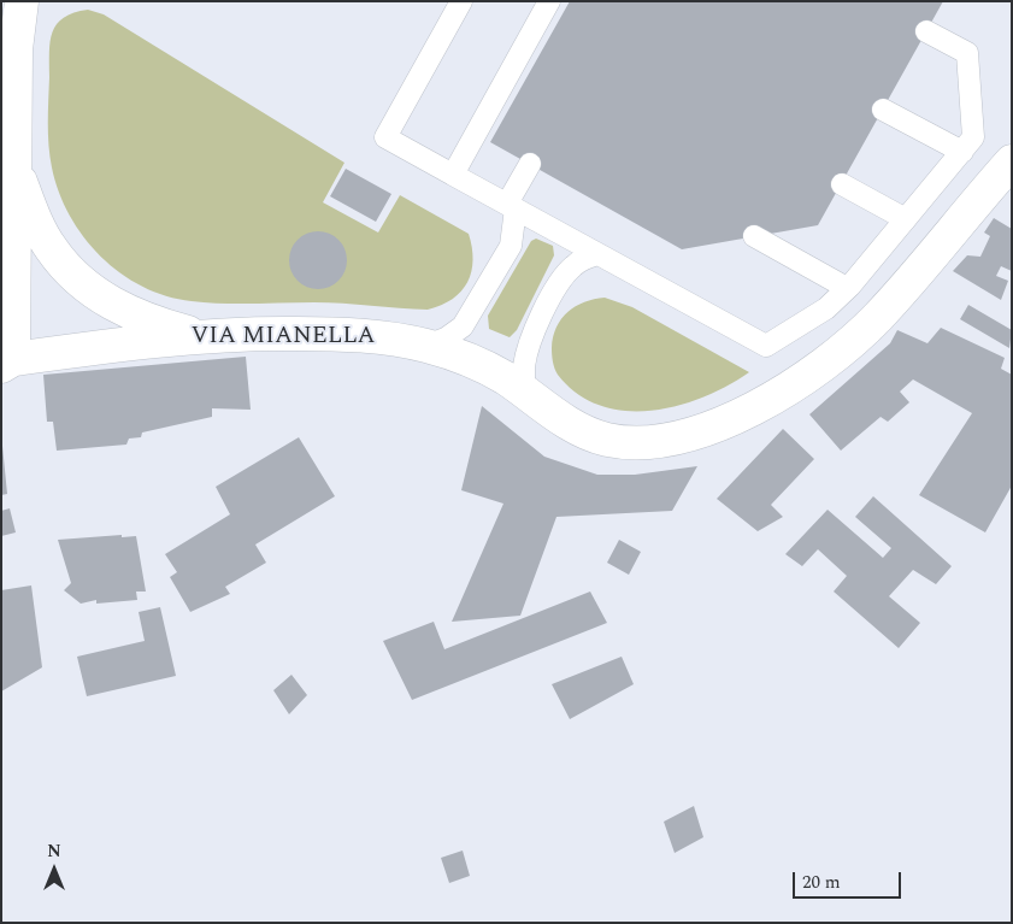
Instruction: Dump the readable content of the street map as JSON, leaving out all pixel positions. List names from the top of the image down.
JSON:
{
  "streets": {
    "street": ["VIA MIANELLA"]
  },
  "scale_bar": "20 m",
  "north": "top"
}
